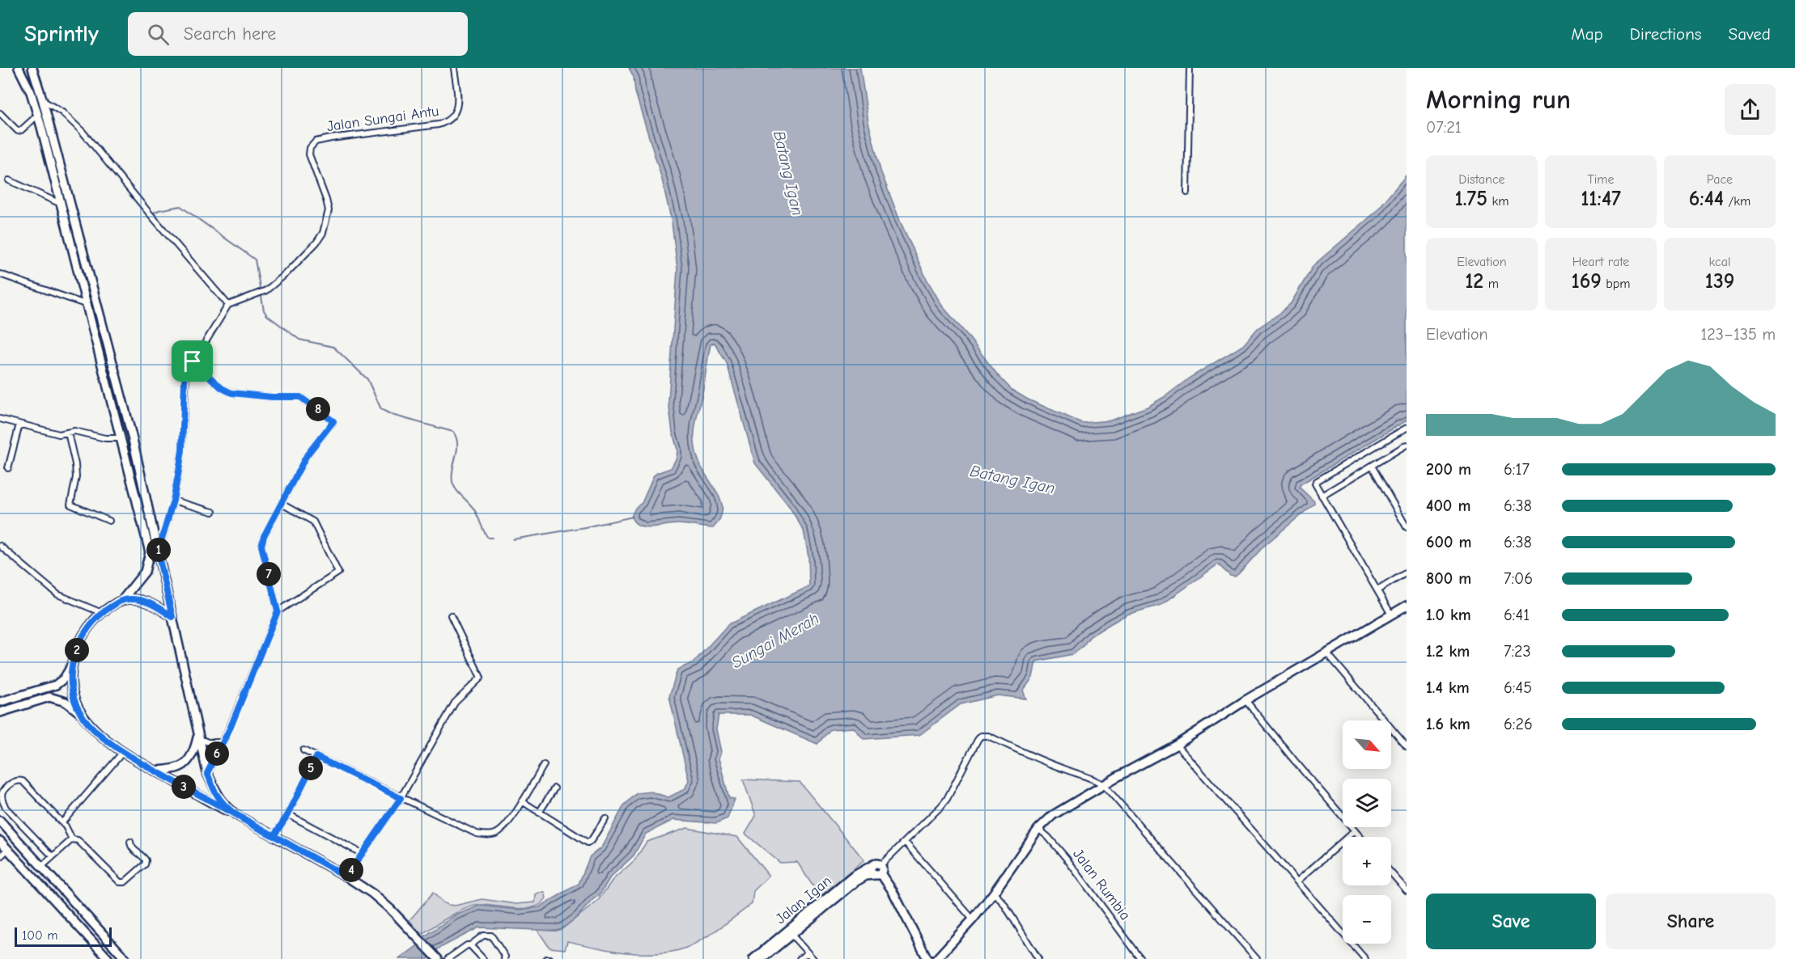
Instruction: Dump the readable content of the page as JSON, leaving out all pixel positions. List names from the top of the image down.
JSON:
{
  "streets": {
    "main road": ["Jalan Igan"],
    "street": ["Jalan Sungai Antu", "Jalan Rumbia"]
  },
  "water": ["Batang Igan", "Sungai Merah"],
  "scale_bar": "100 m",
  "north": "bottom right",
  "page": {
    "header": "Sprintly",
    "search": "Search here",
    "nav": ["Map", "Directions", "Saved"],
    "heading": ["Morning run", "07:21"],
    "stats": [
      ["Distance", "1.75 km"],
      ["Time", "11:47"],
      ["Pace", "6:44 /km"],
      ["Elevation", "12 m"],
      ["Heart rate", "169 bpm"],
      ["kcal", "139"]
    ],
    "chart": ["Elevation", "123–135 m"],
    "pins": [
      "8",
      "1",
      "7",
      "2",
      "6",
      "5",
      "3",
      "4"
    ],
    "list": [
      {
        "name": "200 m",
        "note": "6:17"
      },
      {
        "name": "400 m",
        "note": "6:38"
      },
      {
        "name": "600 m",
        "note": "6:38"
      },
      {
        "name": "800 m",
        "note": "7:06"
      },
      {
        "name": "1.0 km",
        "note": "6:41"
      },
      {
        "name": "1.2 km",
        "note": "7:23"
      },
      {
        "name": "1.4 km",
        "note": "6:45"
      },
      {
        "name": "1.6 km",
        "note": "6:26"
      }
    ],
    "map_buttons": ["+", "−"],
    "buttons": ["Save", "Share"],
    "scale": "100 m"
  }
}
